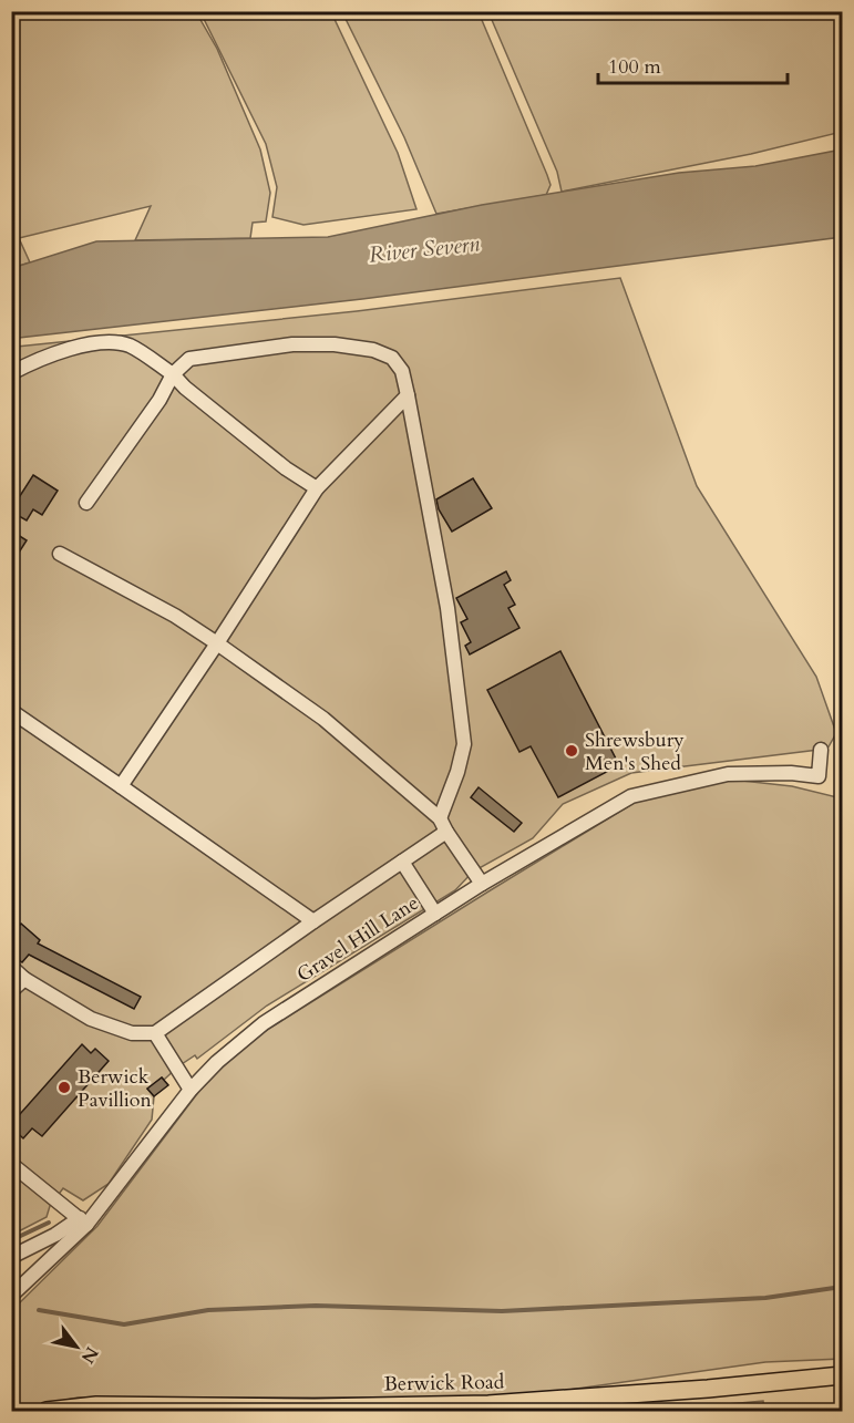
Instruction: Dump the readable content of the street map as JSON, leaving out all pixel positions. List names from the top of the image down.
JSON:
{
  "streets": {
    "main road": ["Berwick Road"],
    "street": ["Gravel Hill Lane"]
  },
  "water": ["River Severn"],
  "places": ["Shrewsbury Men's Shed", "Berwick Pavillion"],
  "scale_bar": "100 m",
  "north": "bottom right"
}
